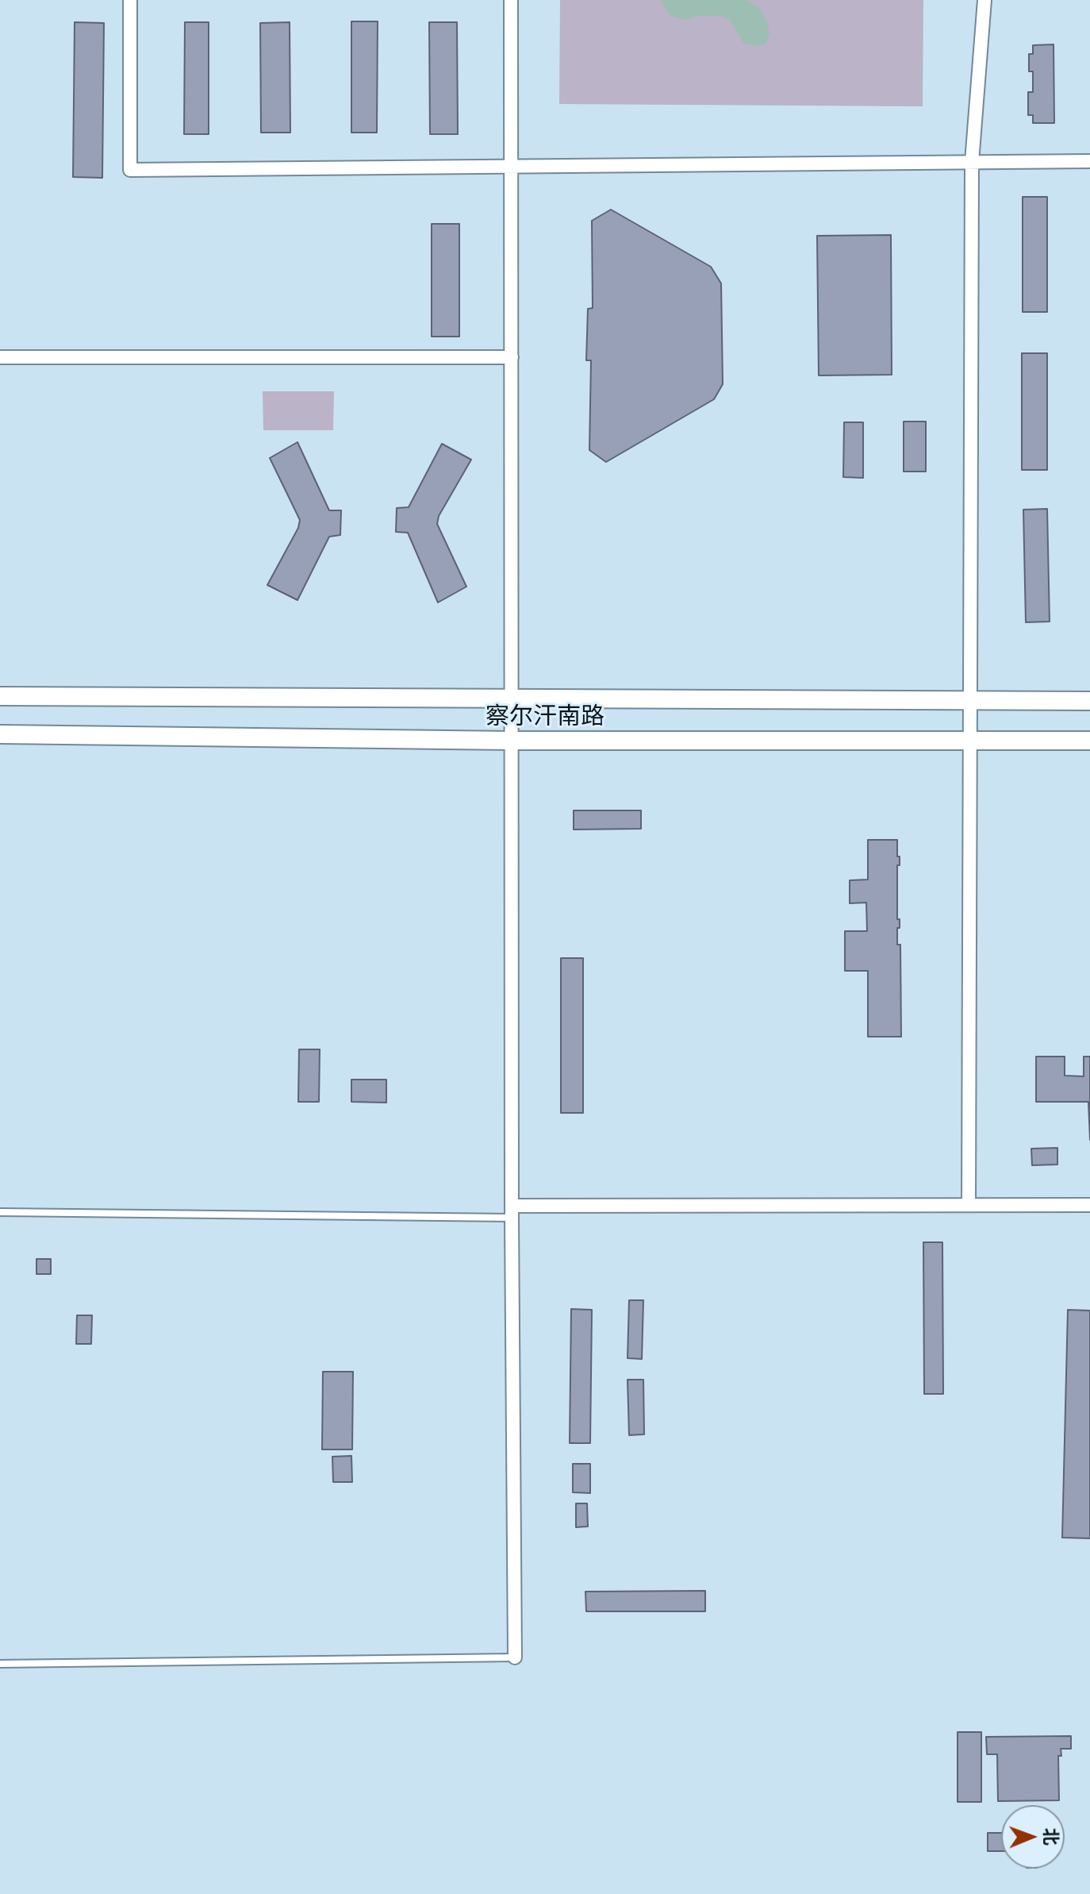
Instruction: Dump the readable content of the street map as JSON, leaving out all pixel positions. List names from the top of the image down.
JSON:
{
  "streets": {
    "main road": ["察尔汗南路"]
  },
  "north": "right"
}
